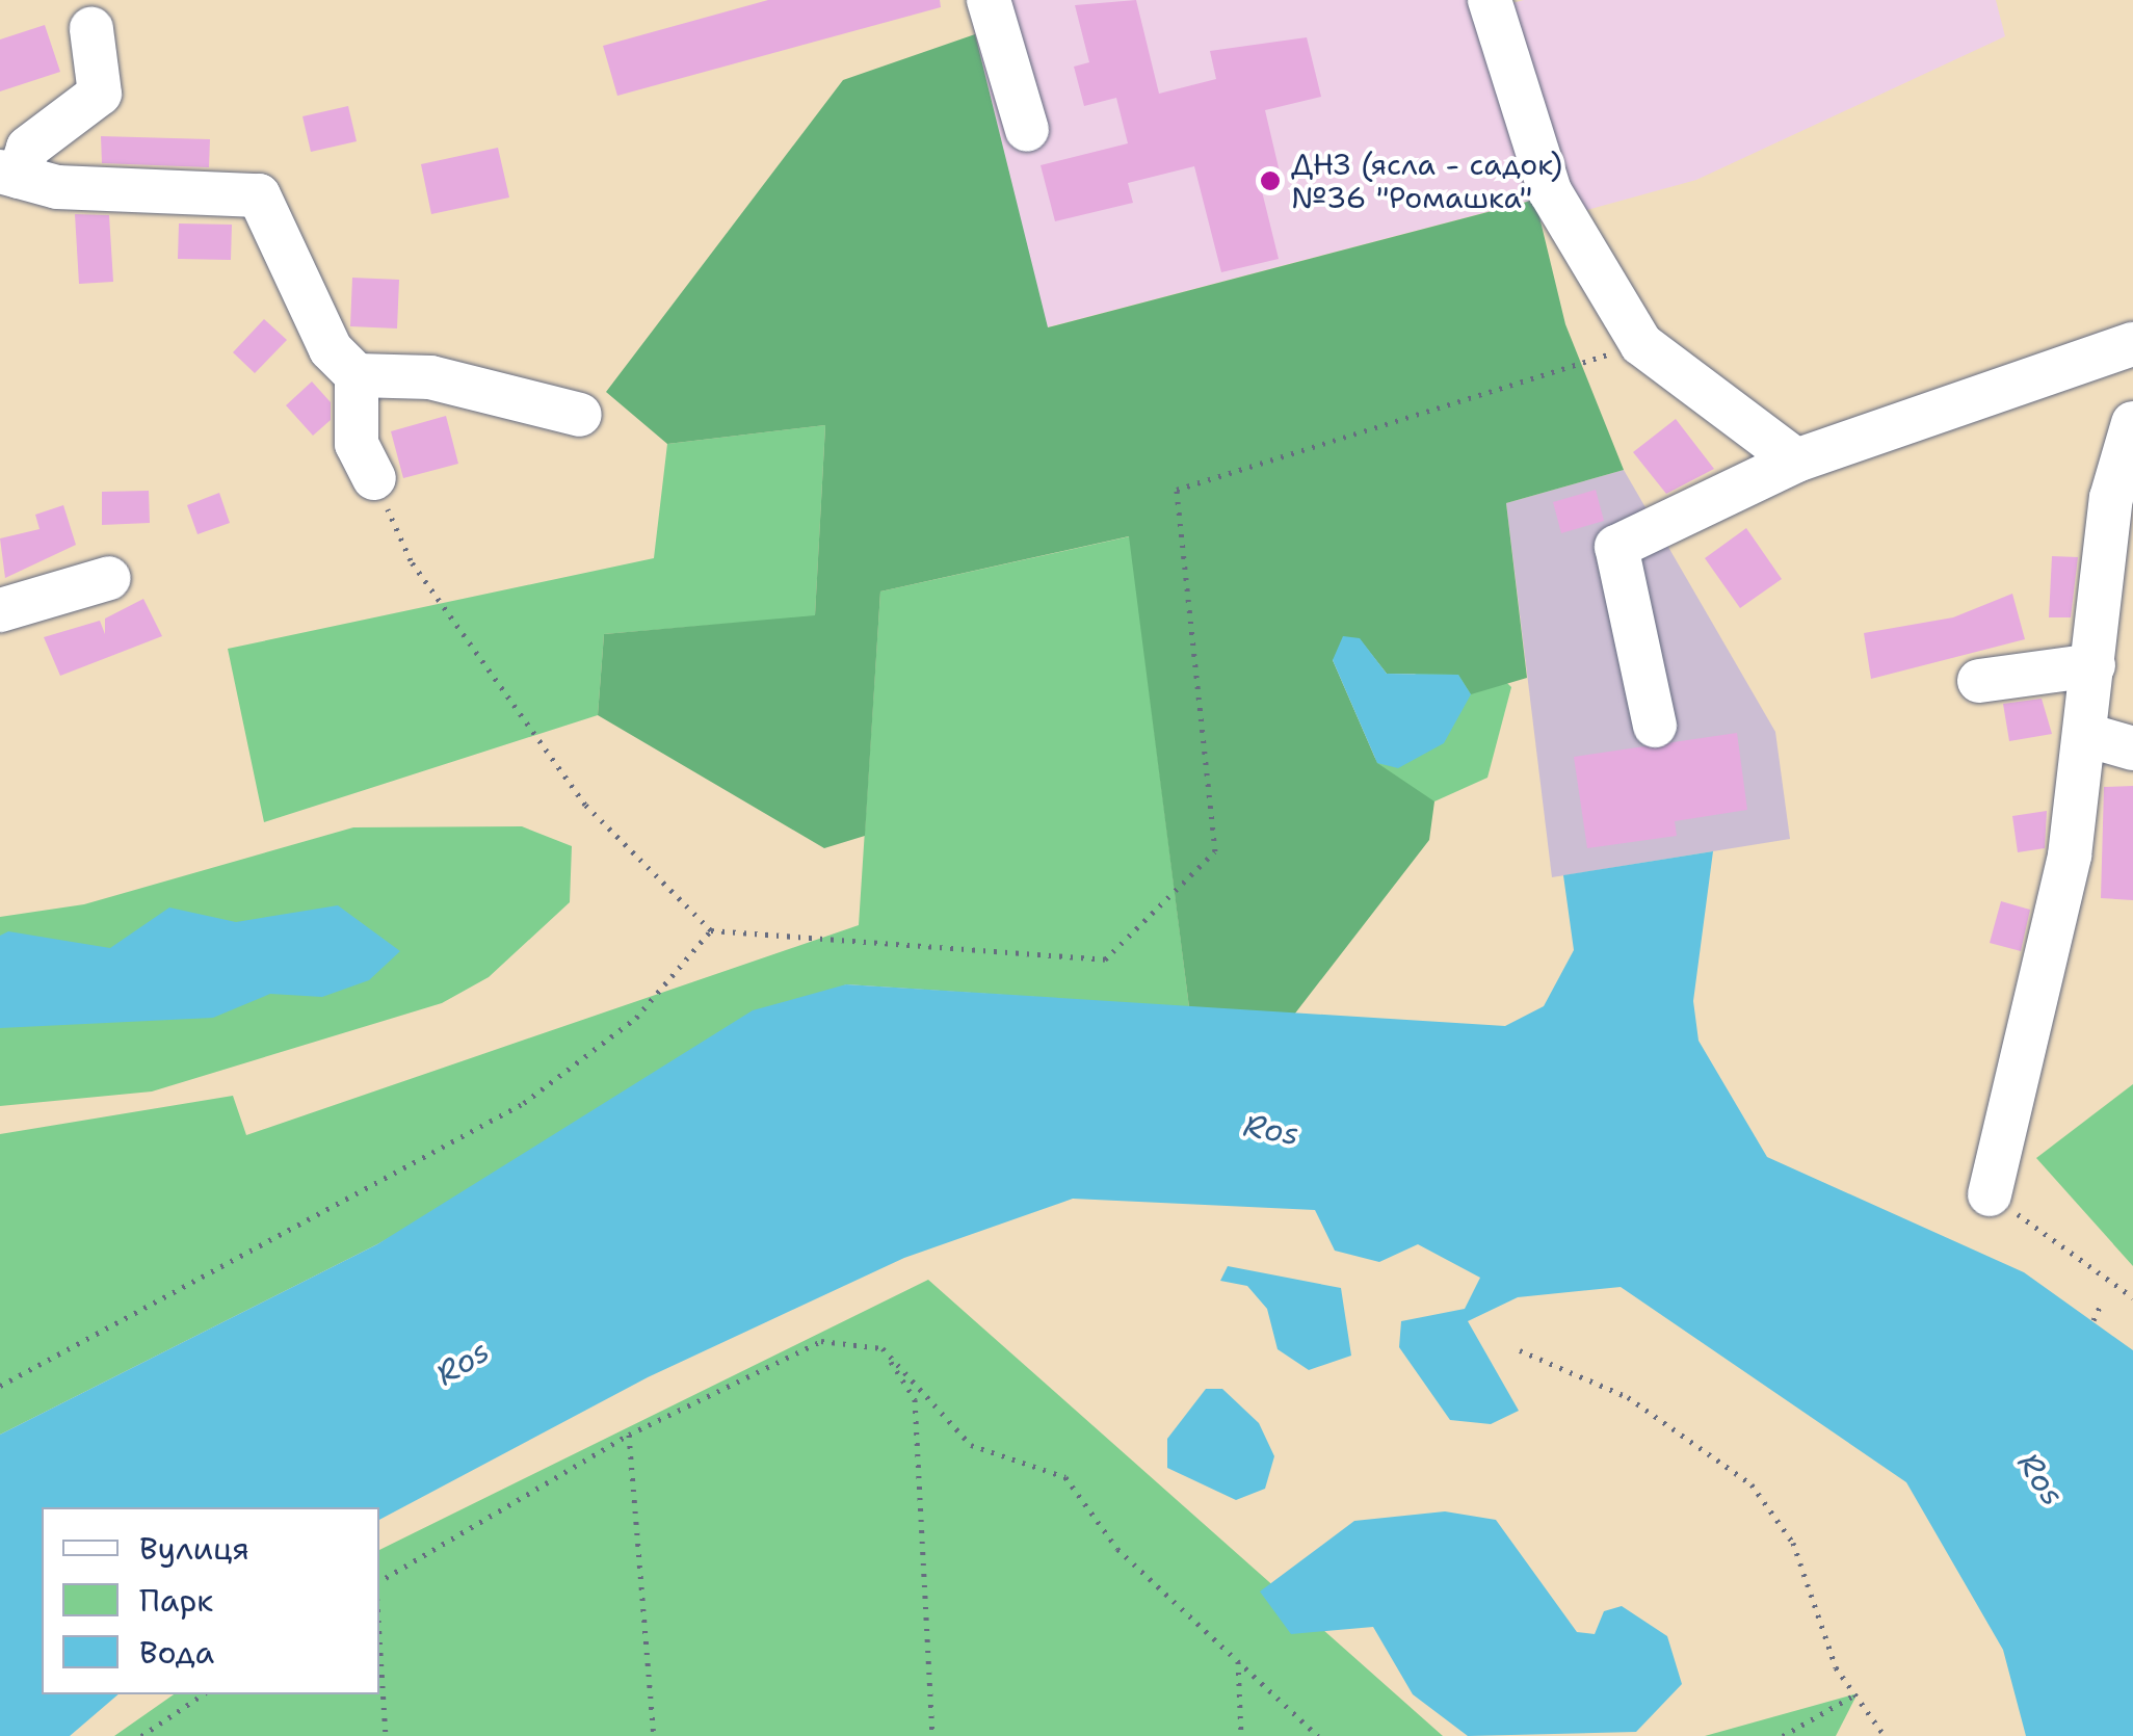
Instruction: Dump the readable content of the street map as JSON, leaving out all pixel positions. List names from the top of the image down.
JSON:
{
  "water": ["Ros"],
  "places": ["ДНЗ (ясла - садок) №36 \"Ромашка\""],
  "legend": ["Вулиця", "Парк", "Вода"]
}
